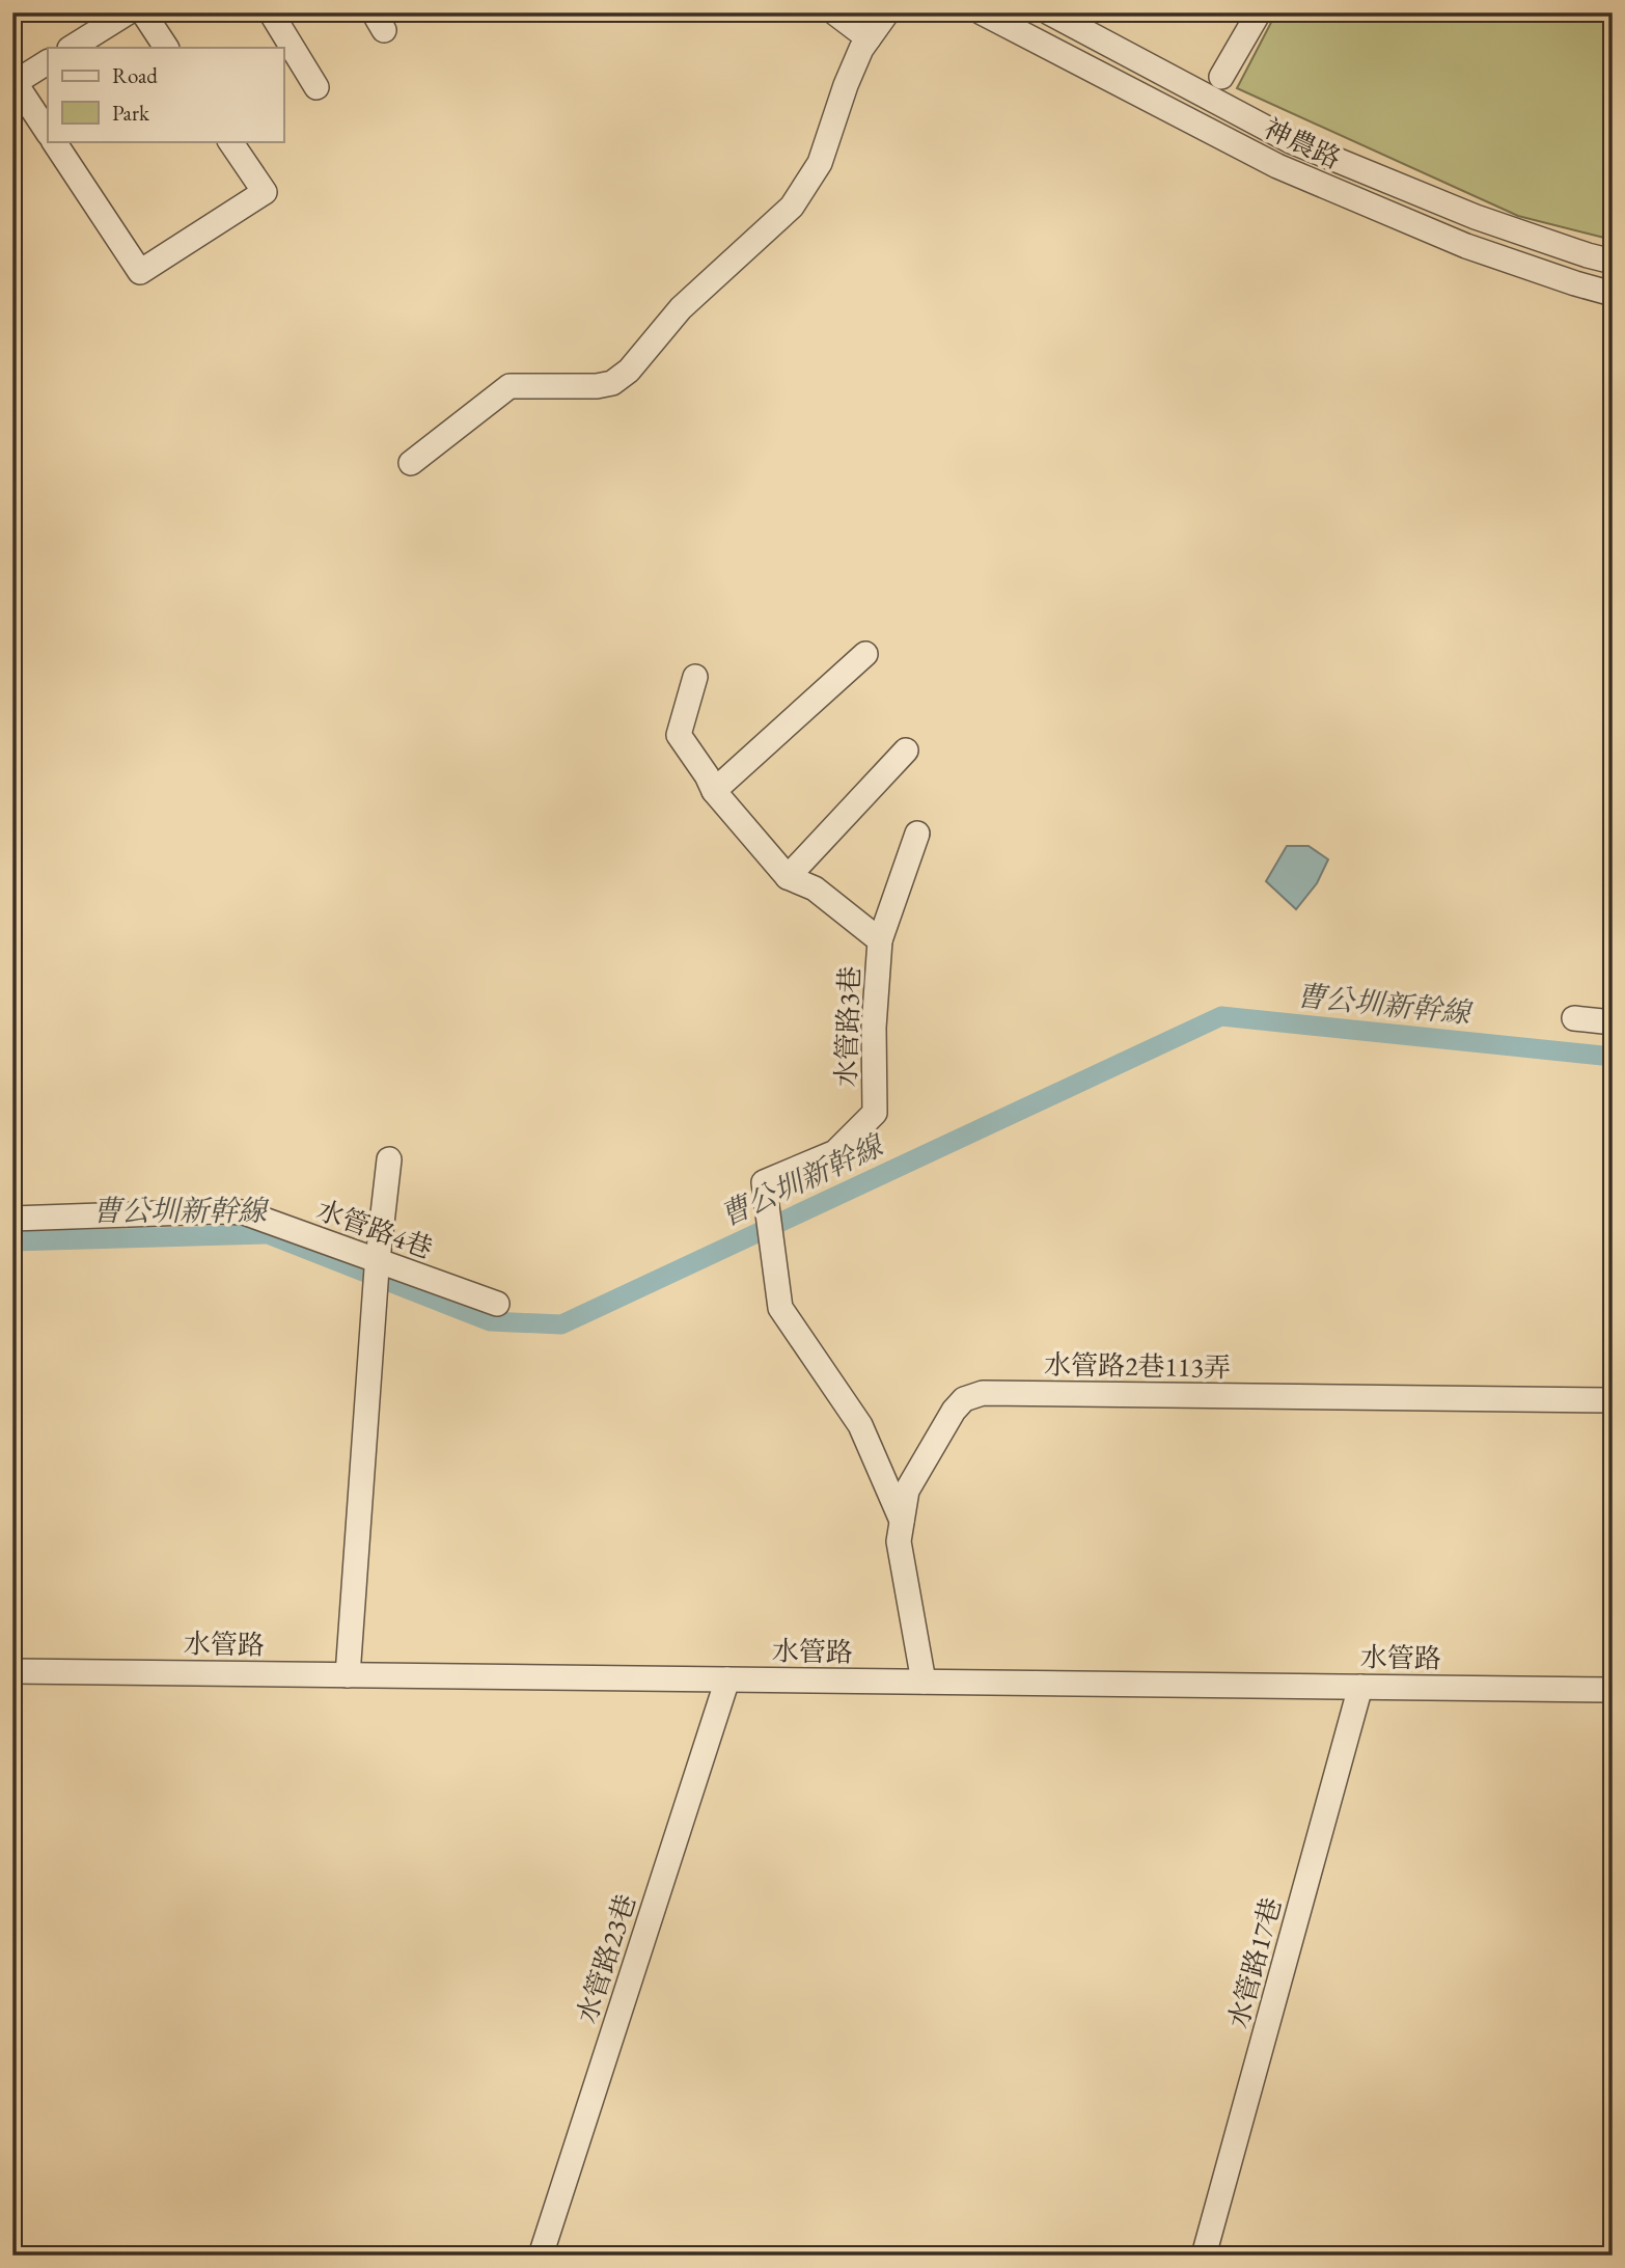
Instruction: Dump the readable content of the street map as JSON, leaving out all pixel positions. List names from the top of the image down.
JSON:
{
  "streets": {
    "street": [
      "神農路",
      "水管路3巷",
      "水管路4巷",
      "水管路2巷113弄",
      "水管路",
      "水管路23巷",
      "水管路17巷"
    ]
  },
  "crossings": [
    ["水管路3巷", "水管路2巷113弄"],
    ["水管路2巷113弄", "水管路"],
    ["水管路", "水管路23巷"],
    ["水管路", "水管路17巷"]
  ],
  "water": ["曹公圳新幹線"],
  "legend": ["Road", "Park"]
}
